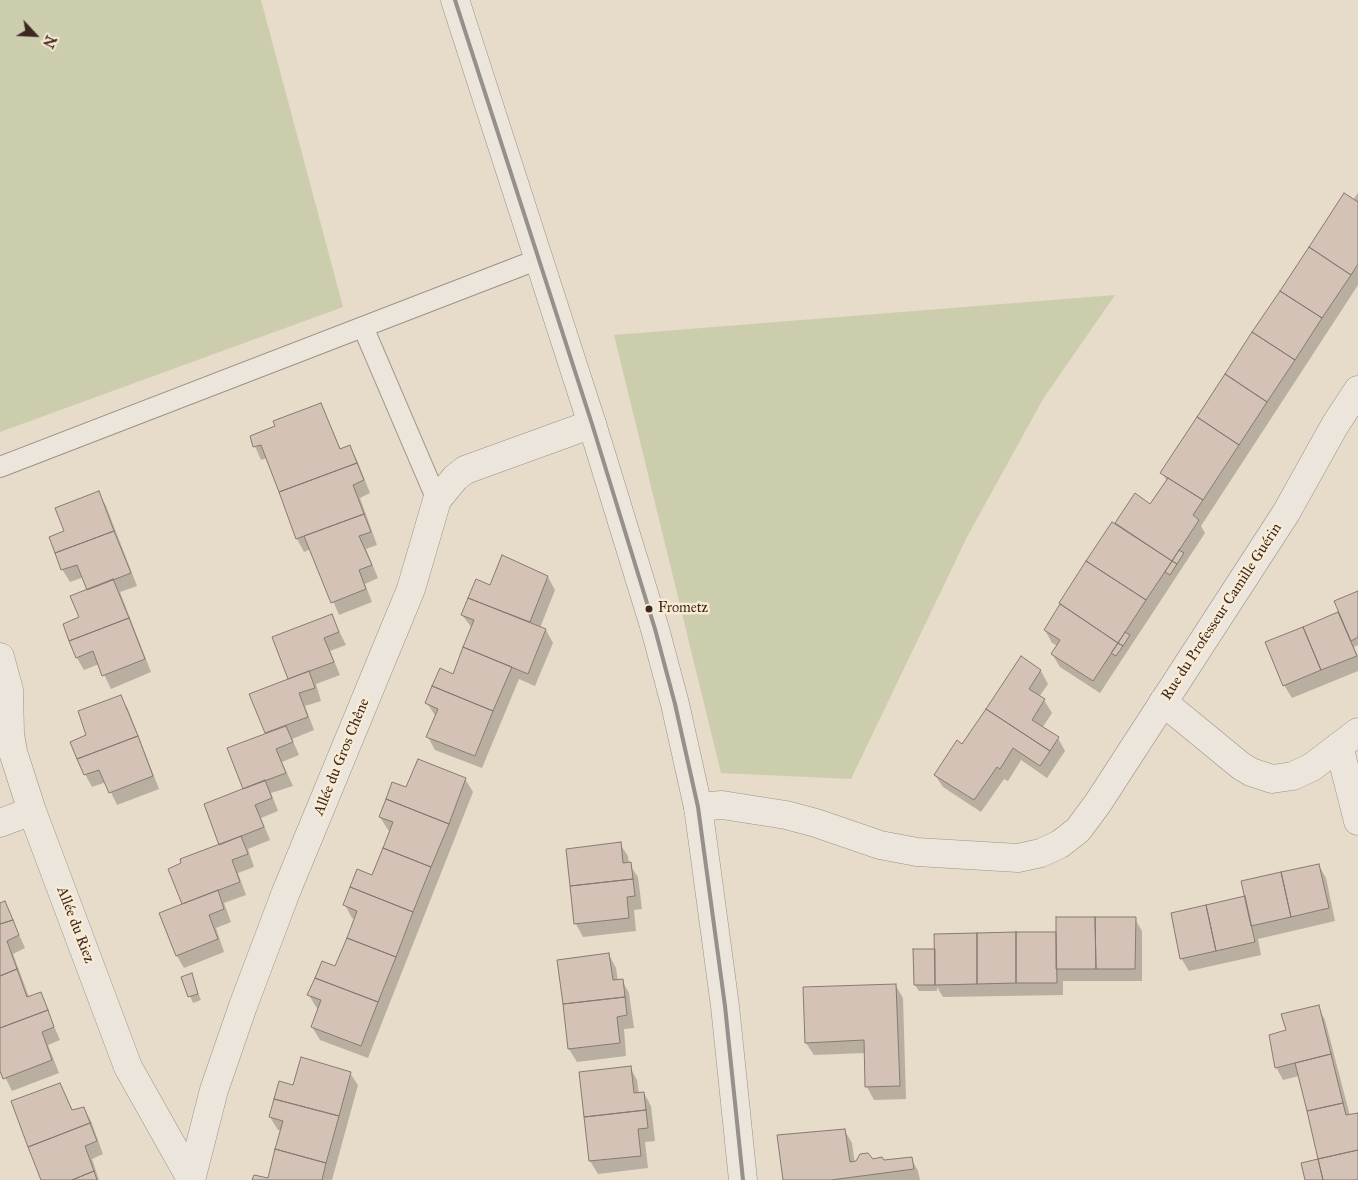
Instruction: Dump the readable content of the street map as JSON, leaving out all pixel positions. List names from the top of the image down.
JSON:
{
  "streets": {
    "street": ["Rue du Professeur Camille Guérin", "Allée du Gros Chêne", "Allée du Riez"]
  },
  "crossings": [
    ["Allée du Gros Chêne", "Allée du Riez"]
  ],
  "places": ["Frometz"],
  "north": "bottom right"
}
